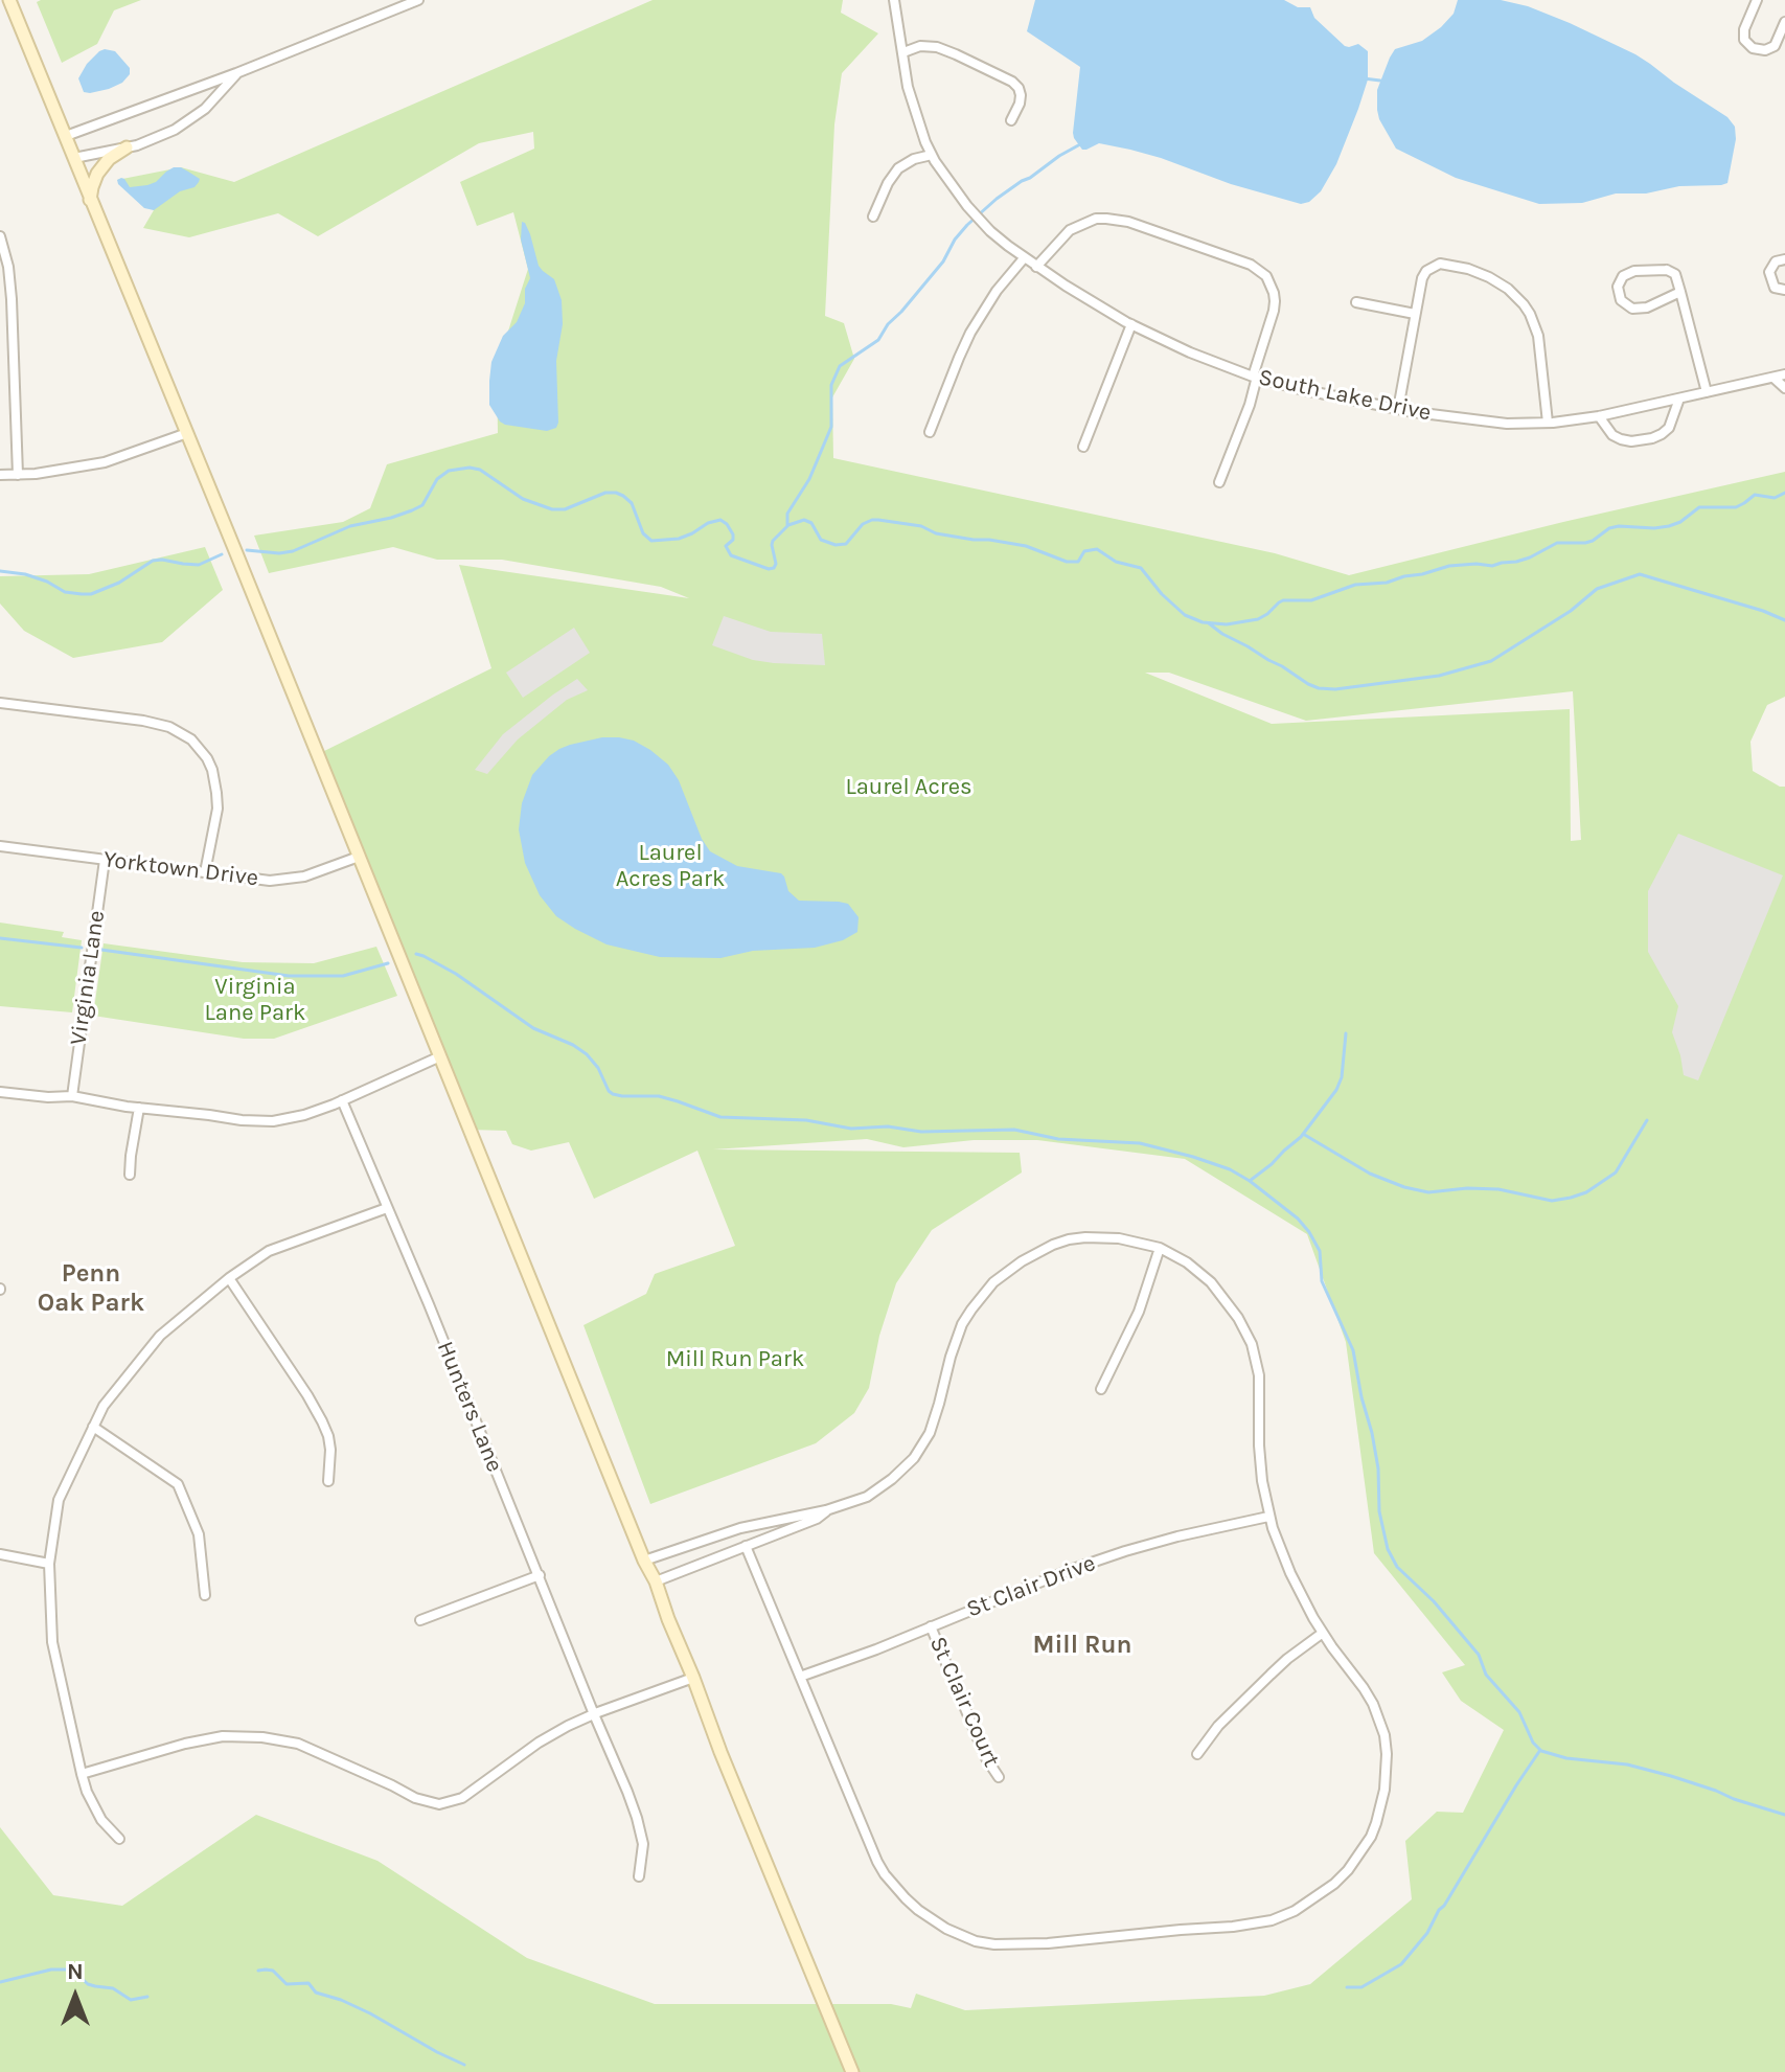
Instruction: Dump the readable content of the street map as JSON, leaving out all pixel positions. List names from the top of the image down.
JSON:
{
  "streets": {
    "street": [
      "South Lake Drive",
      "Yorktown Drive",
      "Virginia Lane",
      "Hunters Lane",
      "St Clair Drive",
      "St Clair Court"
    ]
  },
  "crossings": [
    ["Yorktown Drive", "Virginia Lane"],
    ["St Clair Drive", "St Clair Court"]
  ],
  "districts": ["Penn Oak Park", "Mill Run"],
  "parks": [
    "Laurel Acres",
    "Laurel Acres Park",
    "Virginia Lane Park",
    "Mill Run Park"
  ],
  "north": "top"
}
